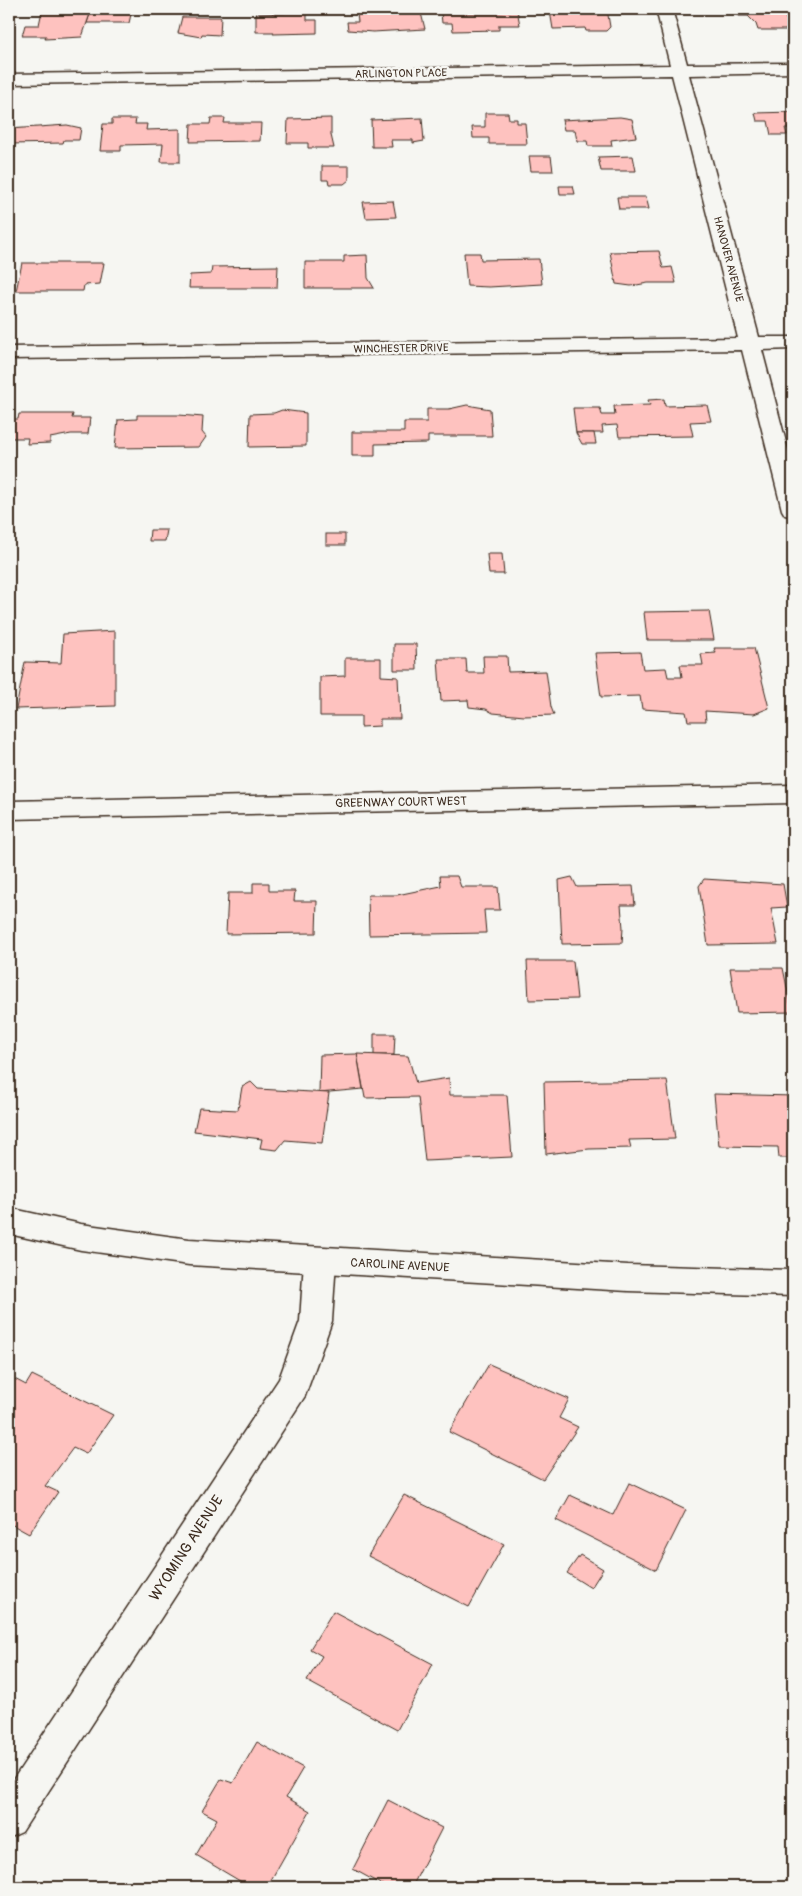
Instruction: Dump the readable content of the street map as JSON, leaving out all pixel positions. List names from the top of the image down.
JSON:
{
  "streets": {
    "street": [
      "ARLINGTON PLACE",
      "HANOVER AVENUE",
      "WINCHESTER DRIVE",
      "GREENWAY COURT WEST",
      "CAROLINE AVENUE",
      "WYOMING AVENUE"
    ]
  },
  "crossings": [
    ["ARLINGTON PLACE", "HANOVER AVENUE"],
    ["HANOVER AVENUE", "WINCHESTER DRIVE"],
    ["CAROLINE AVENUE", "WYOMING AVENUE"]
  ]
}
